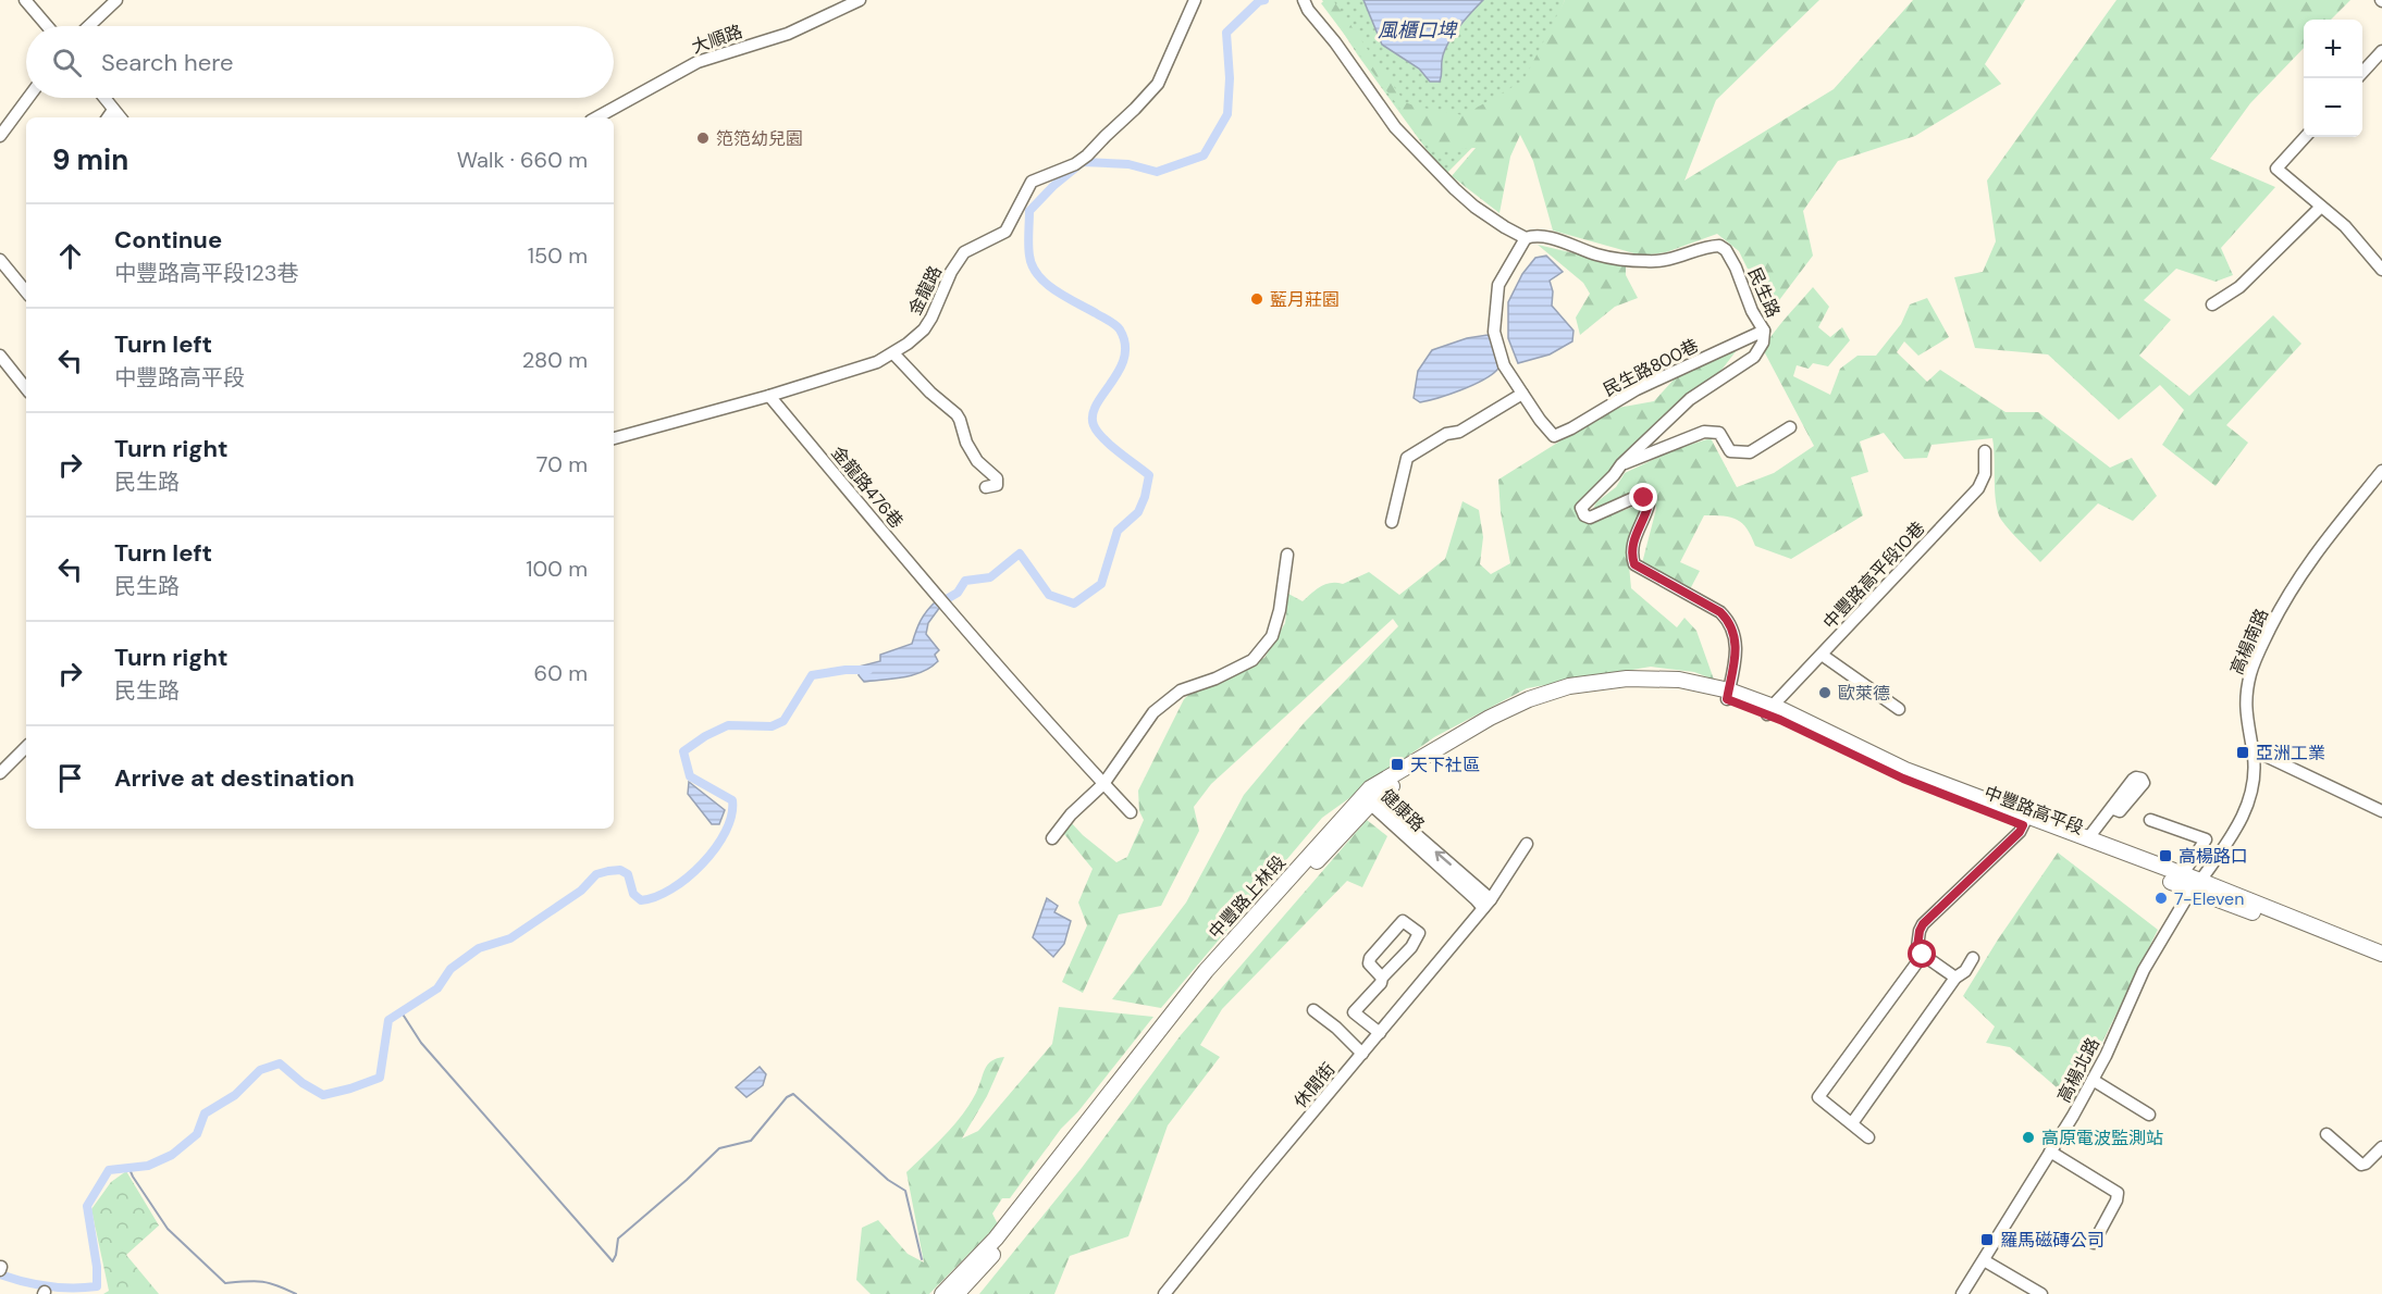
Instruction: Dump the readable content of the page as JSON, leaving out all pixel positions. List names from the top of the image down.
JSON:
{
  "streets": {
    "main road": ["中豐路高平段", "中豐路上林段"],
    "street": [
      "大順路",
      "金龍路",
      "民生路",
      "民生路800巷",
      "金龍路476巷",
      "中豐路高平段10巷",
      "高楊南路",
      "健康路",
      "高楊北路",
      "休閒街"
    ]
  },
  "crossings": [
    ["金龍路", "金龍路476巷"],
    ["民生路", "民生路800巷"],
    ["民生路", "中豐路高平段"],
    ["中豐路高平段10巷", "中豐路高平段"],
    ["高楊南路", "中豐路高平段"],
    ["高楊南路", "高楊北路"],
    ["健康路", "中豐路上林段"],
    ["健康路", "休閒街"],
    ["中豐路高平段", "中豐路上林段"],
    ["中豐路高平段", "高楊北路"]
  ],
  "water": ["風櫃口埤"],
  "places": {
    "other": [
      "笵笵幼兒園",
      "藍月莊園",
      "歐萊德",
      "7-Eleven",
      "高原電波監測站"
    ],
    "transit": [
      "亞洲工業",
      "天下社區",
      "高楊路口",
      "羅馬磁磚公司"
    ]
  },
  "page": {
    "map_buttons": ["+", "−"],
    "search": "Search here",
    "heading": ["9 min", "Walk · 660 m"],
    "list": [
      ["Continue", "中豐路高平段123巷", "150 m"],
      ["Turn left", "中豐路高平段", "280 m"],
      ["Turn right", "民生路", "70 m"],
      ["Turn left", "民生路", "100 m"],
      ["Turn right", "民生路", "60 m"],
      "Arrive at destination"
    ]
  }
}
